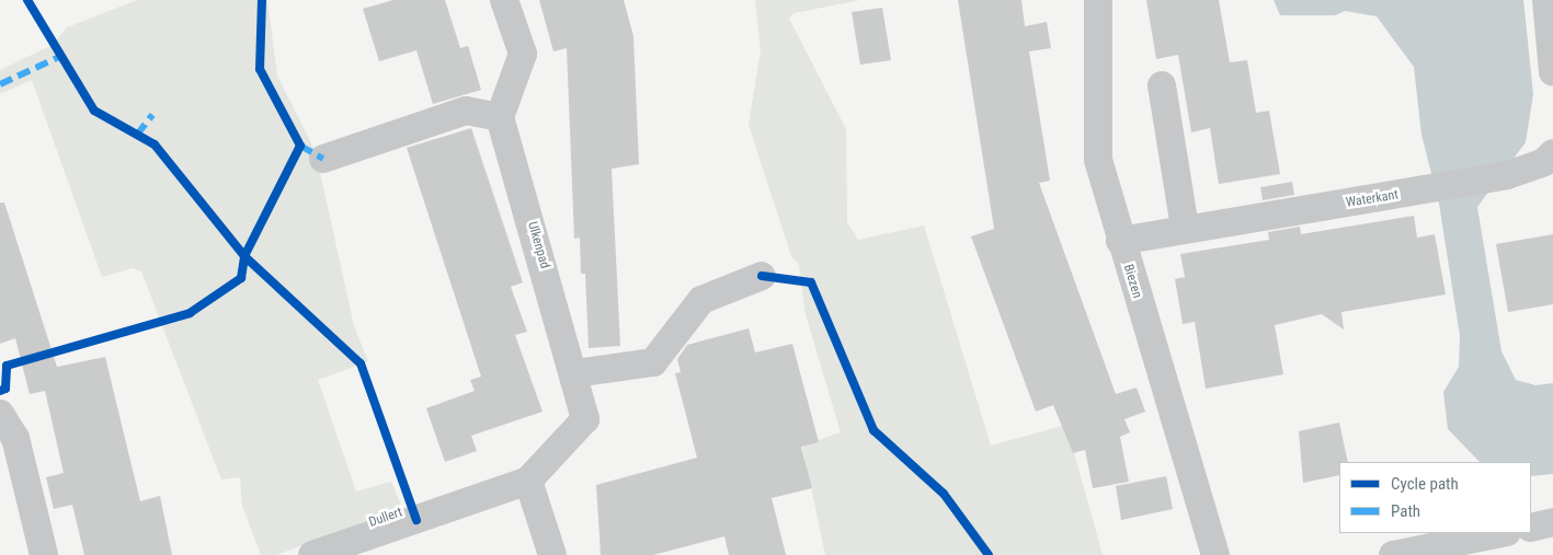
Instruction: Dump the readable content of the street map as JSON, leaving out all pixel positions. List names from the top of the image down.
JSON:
{
  "streets": {
    "street": [
      "Waterkant",
      "Ulkenpad",
      "Biezen",
      "Dullert"
    ]
  },
  "crossings": [
    ["Waterkant", "Biezen"],
    ["Ulkenpad", "Dullert"]
  ],
  "legend": ["Cycle path", "Path"]
}
